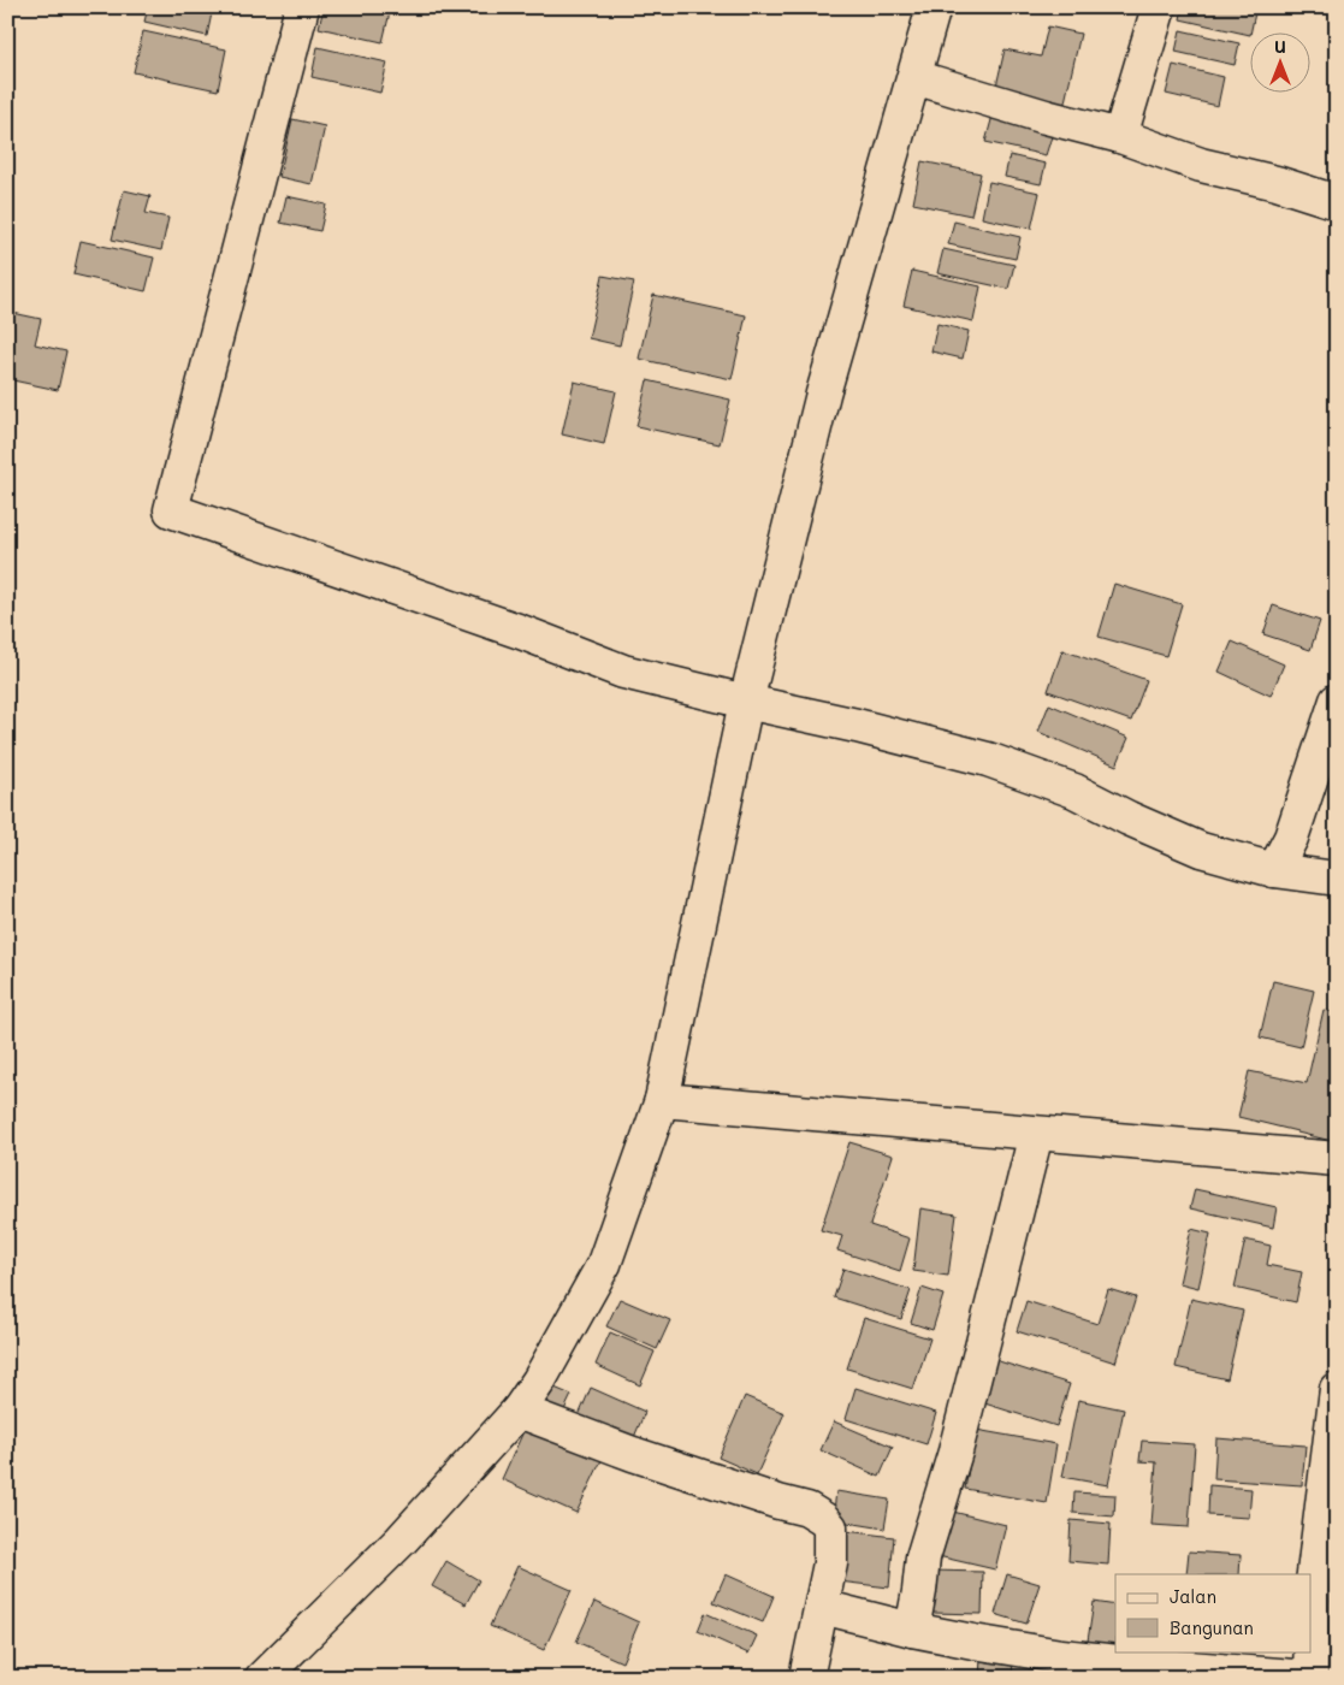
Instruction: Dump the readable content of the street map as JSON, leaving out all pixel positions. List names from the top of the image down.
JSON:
{
  "legend": ["Jalan", "Bangunan"],
  "north": "top"
}
